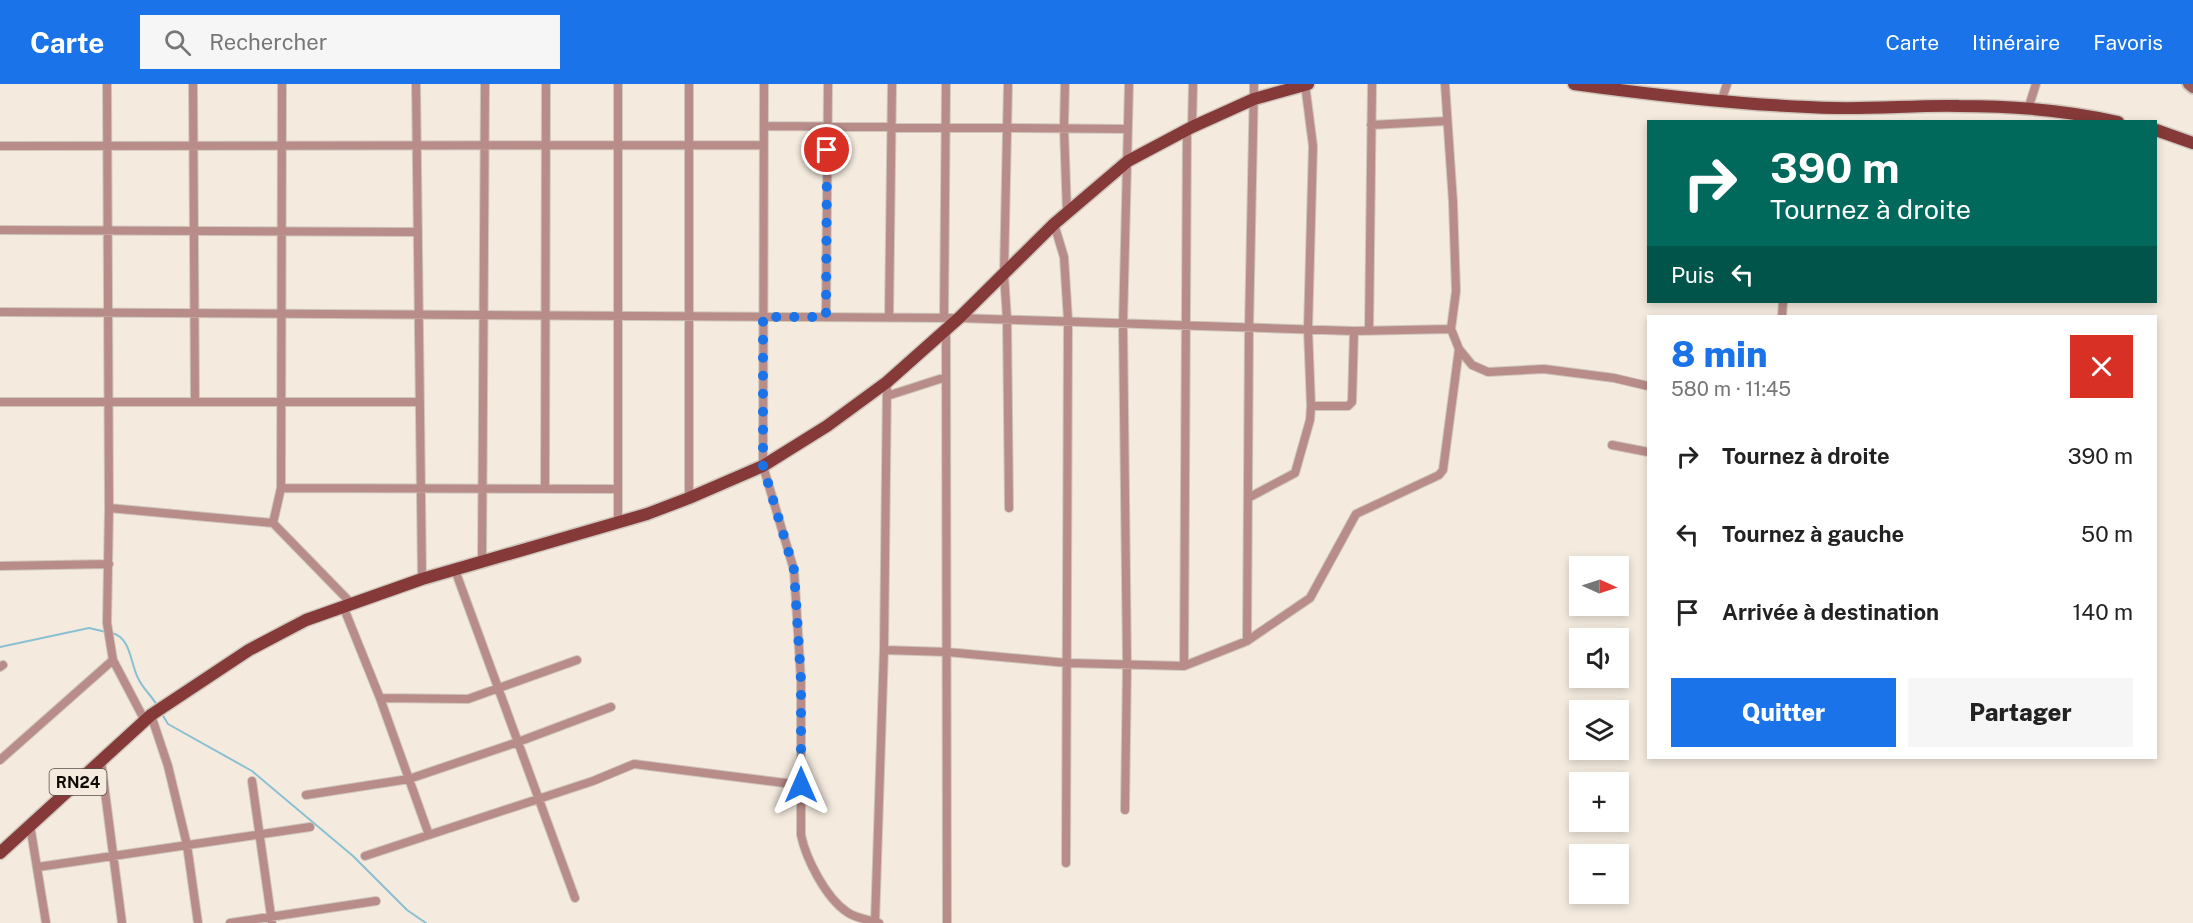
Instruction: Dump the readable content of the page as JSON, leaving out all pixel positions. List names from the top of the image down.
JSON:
{
  "streets": {
    "main road": ["RN24"]
  },
  "north": "right",
  "page": {
    "header": "Carte",
    "search": "Rechercher",
    "nav": ["Carte", "Itinéraire", "Favoris"],
    "turn": ["390 m", "Tournez à droite"],
    "then": "Puis",
    "heading": ["8 min", "580 m · 11:45"],
    "list": [
      {
        "name": "Tournez à droite",
        "value": "390 m"
      },
      {
        "name": "Tournez à gauche",
        "value": "50 m"
      },
      {
        "name": "Arrivée à destination",
        "value": "140 m"
      }
    ],
    "map_buttons": ["+", "−"],
    "buttons": ["Quitter", "Partager"]
  }
}
